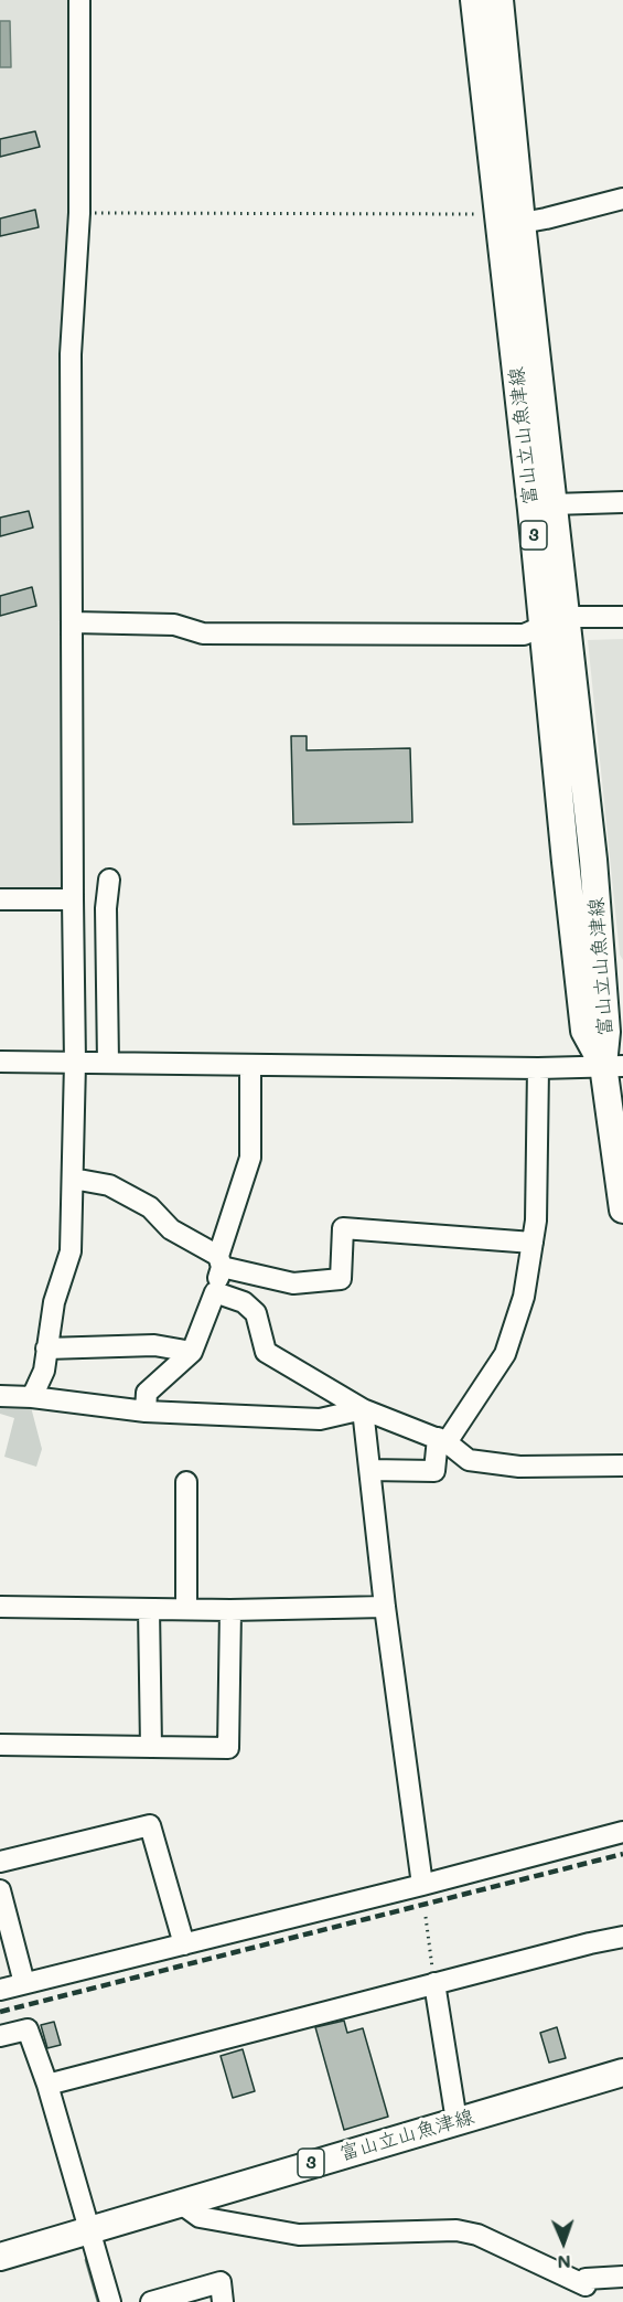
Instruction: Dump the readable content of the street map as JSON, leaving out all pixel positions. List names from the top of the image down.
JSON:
{
  "streets": {
    "main road": ["富山立山魚津線", "3"]
  },
  "north": "bottom"
}
